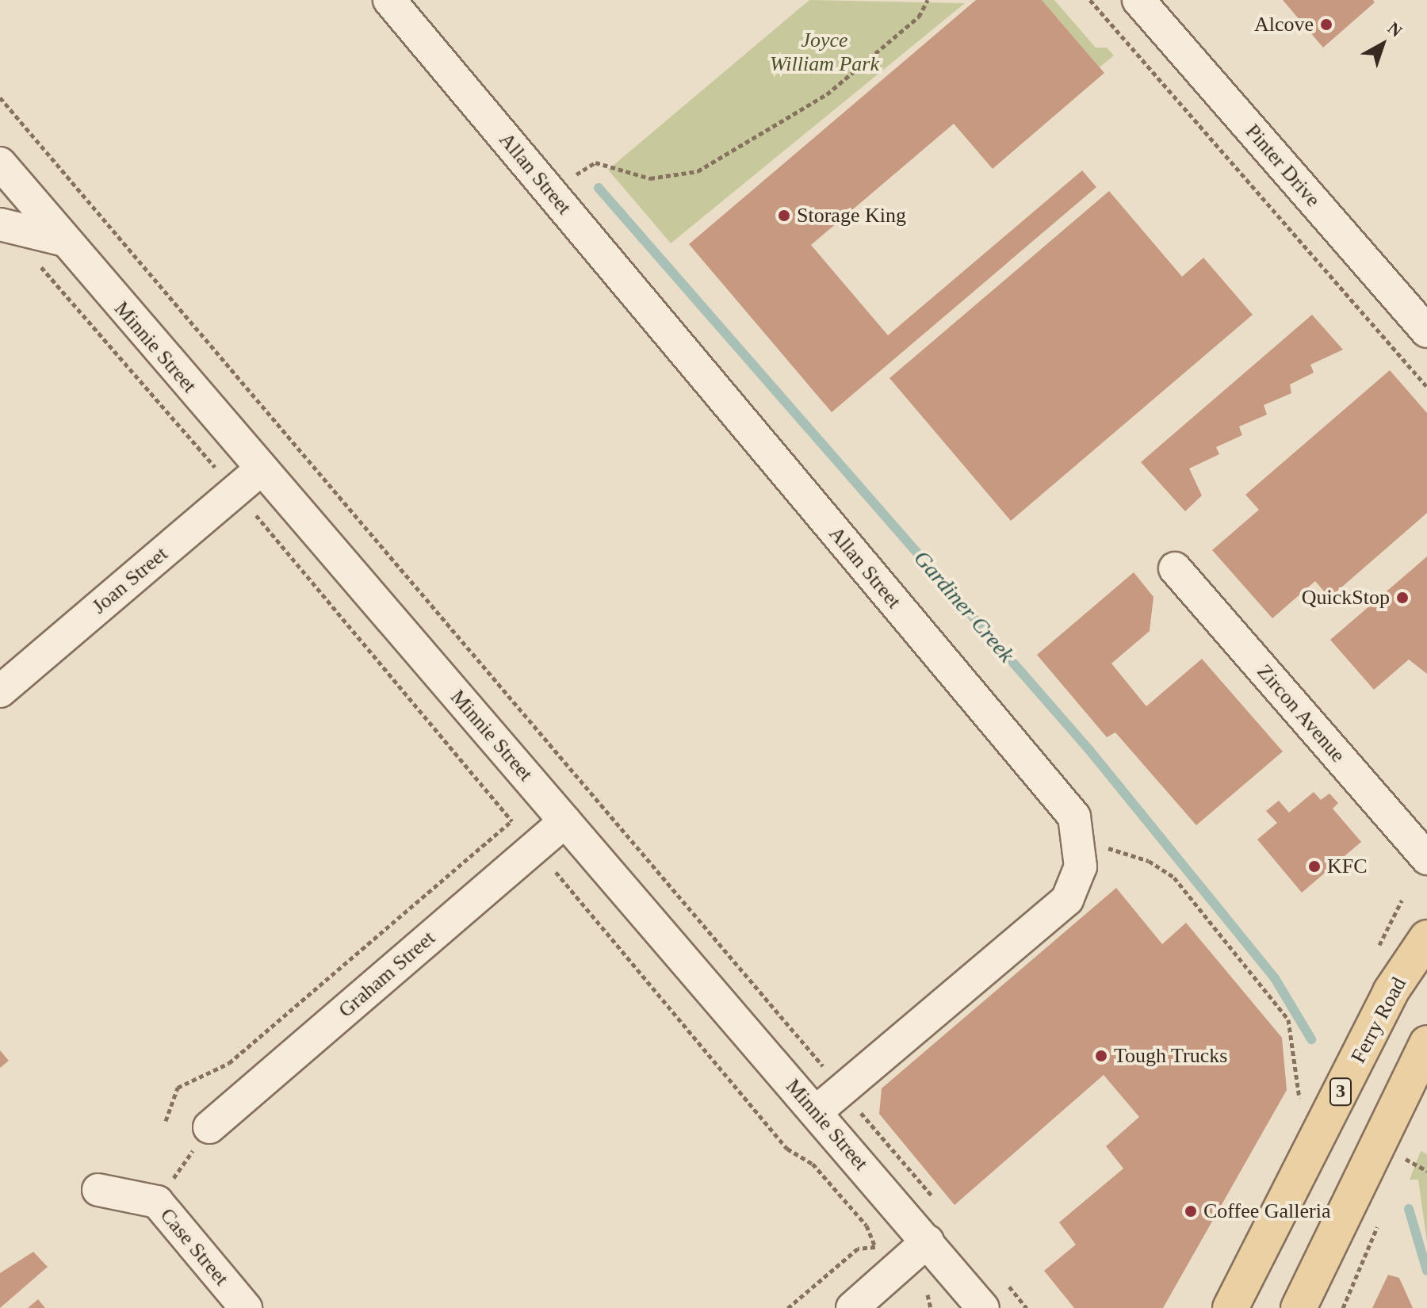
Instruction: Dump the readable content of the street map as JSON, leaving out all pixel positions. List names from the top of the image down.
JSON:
{
  "streets": {
    "main road": ["Ferry Road", "3"],
    "street": [
      "Pinter Drive",
      "Allan Street",
      "Minnie Street",
      "Joan Street",
      "Zircon Avenue",
      "Graham Street",
      "Case Street"
    ]
  },
  "crossings": [
    ["Allan Street", "Minnie Street"],
    ["Minnie Street", "Joan Street"],
    ["Minnie Street", "Graham Street"]
  ],
  "water": ["Gardiner Creek"],
  "parks": ["Joyce William Park"],
  "places": [
    "Alcove",
    "Storage King",
    "QuickStop",
    "KFC",
    "Tough Trucks",
    "Coffee Galleria"
  ],
  "north": "top right"
}
